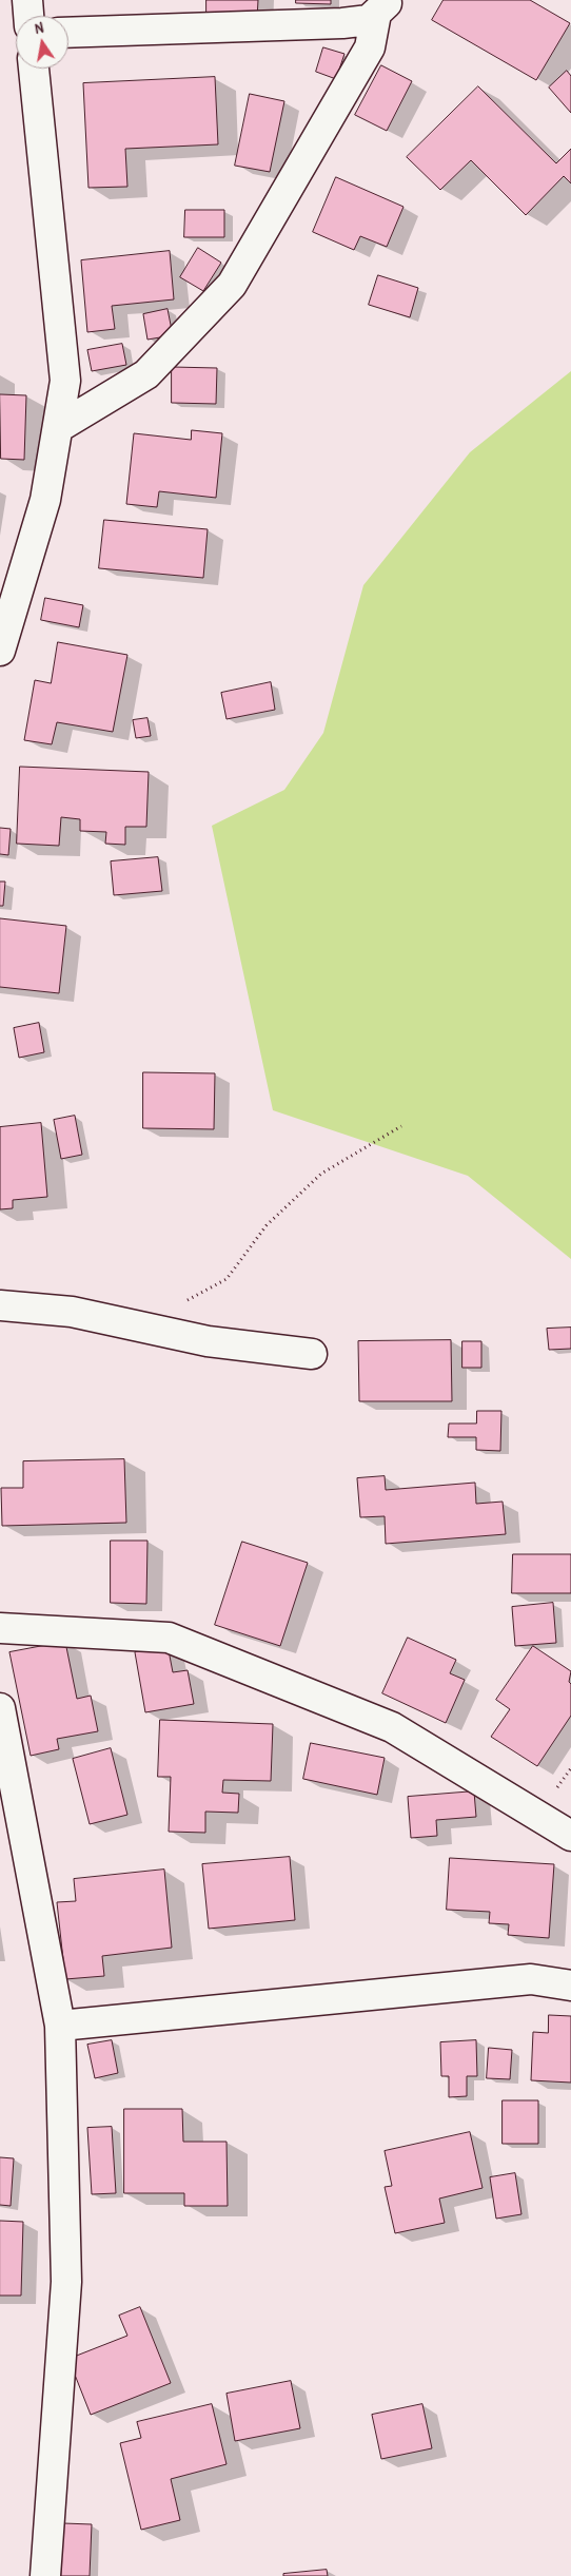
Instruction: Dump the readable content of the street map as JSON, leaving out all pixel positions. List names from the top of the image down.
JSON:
{
  "north": "top"
}
